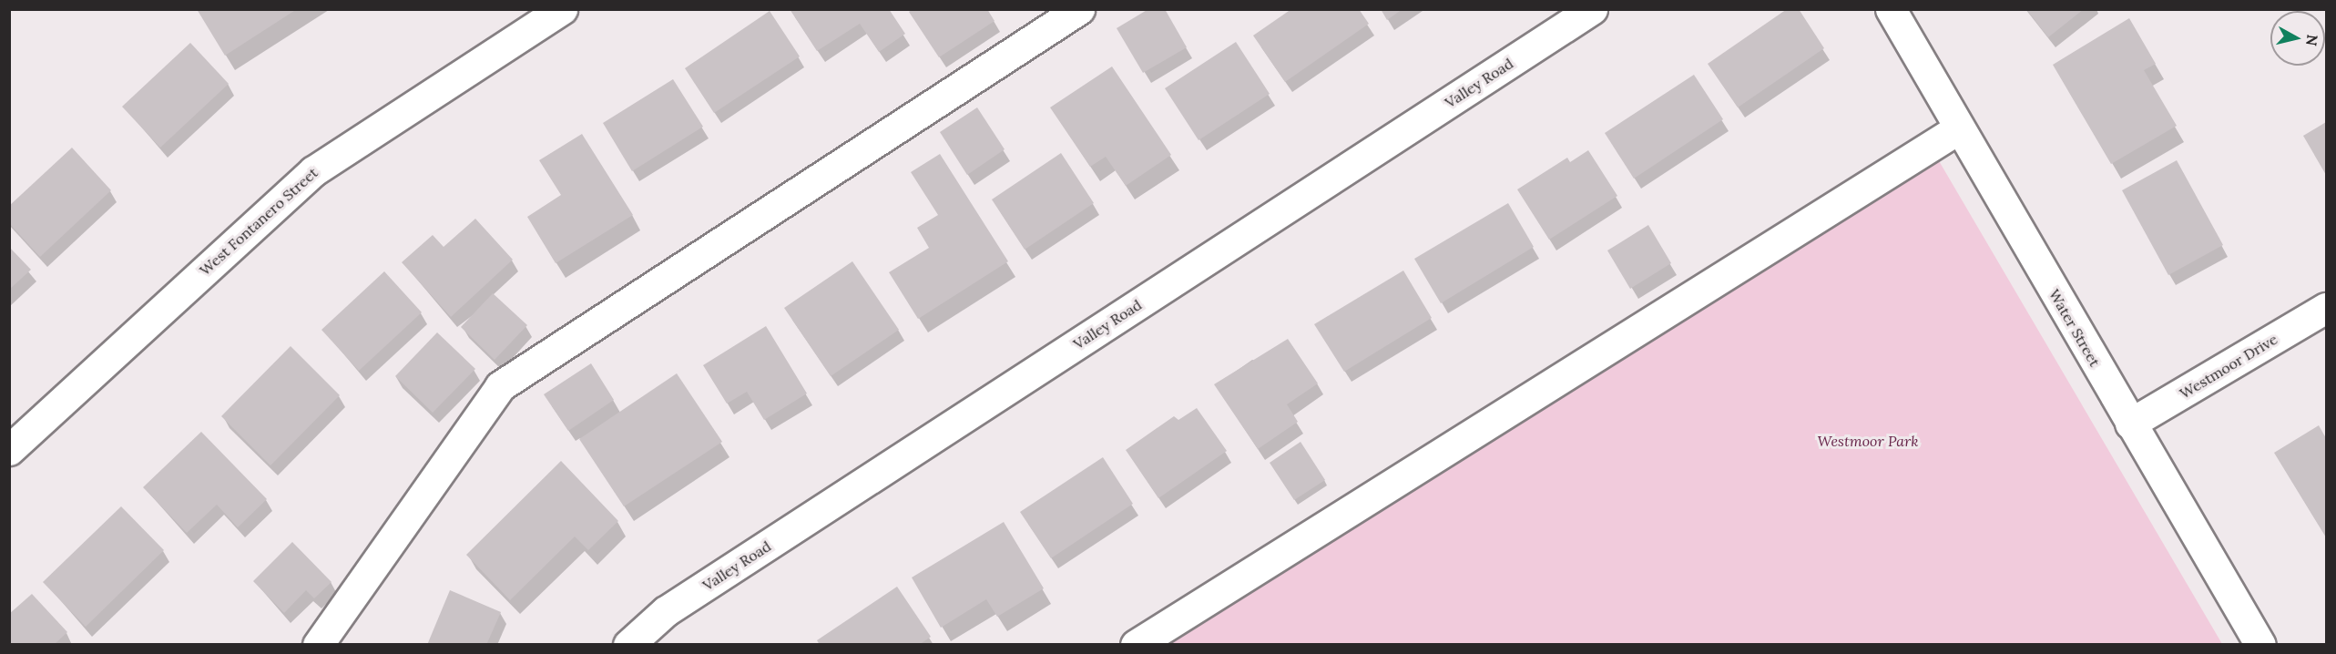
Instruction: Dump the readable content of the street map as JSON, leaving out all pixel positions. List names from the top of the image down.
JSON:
{
  "streets": {
    "street": [
      "Valley Road",
      "West Fontanero Street",
      "Water Street",
      "Westmoor Drive"
    ]
  },
  "crossings": [
    ["Water Street", "Westmoor Drive"]
  ],
  "parks": ["Westmoor Park"],
  "north": "right"
}
